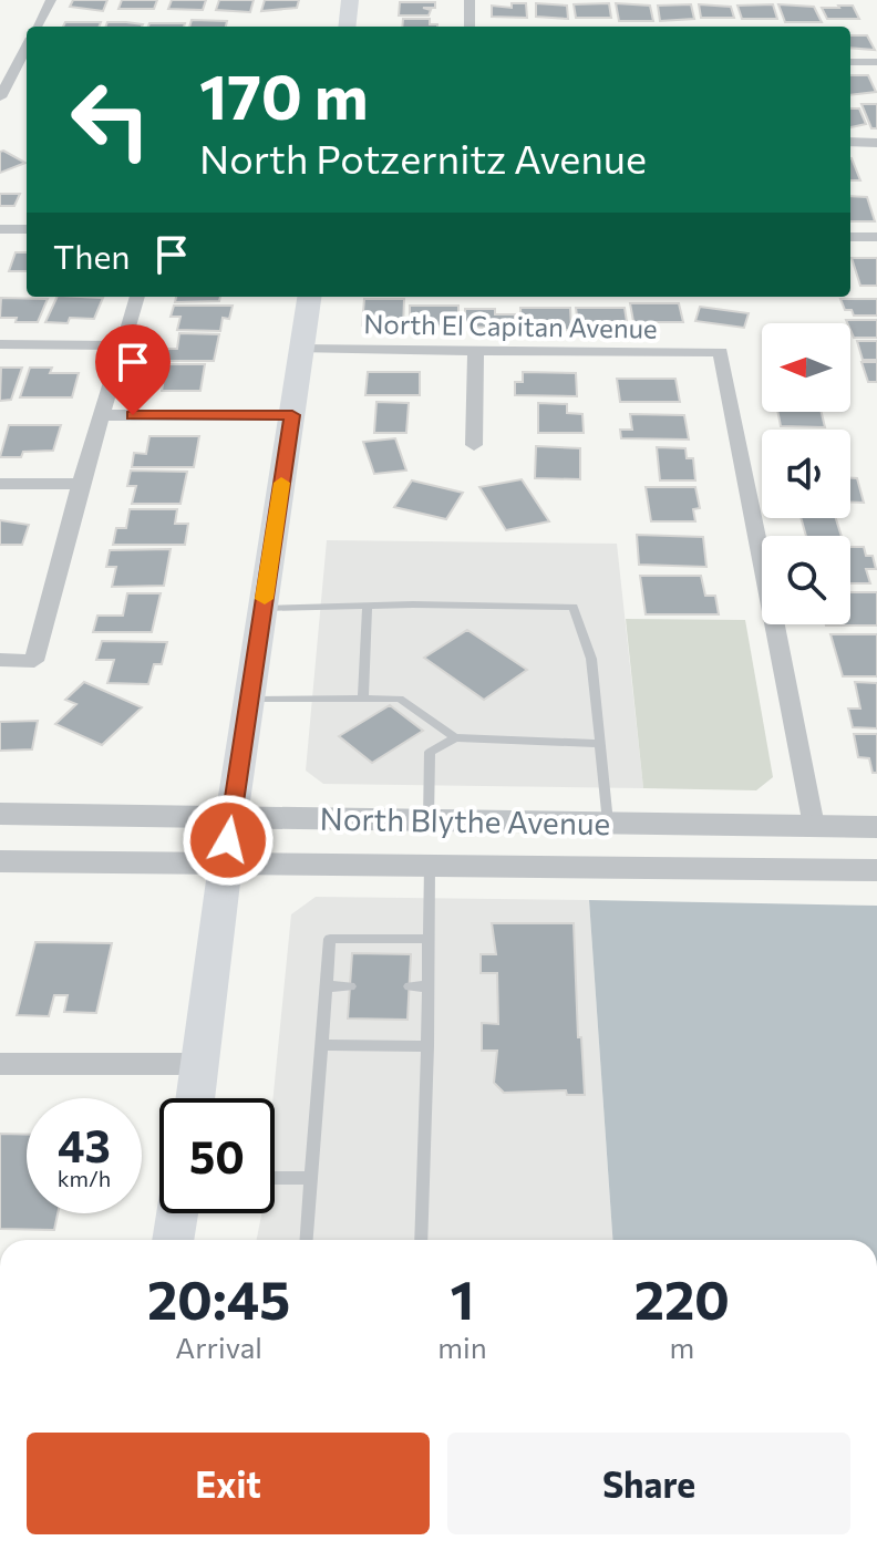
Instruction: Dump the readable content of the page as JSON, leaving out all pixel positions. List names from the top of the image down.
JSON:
{
  "streets": {
    "street": ["North El Capitan Avenue", "North Blythe Avenue"]
  },
  "crossings": [
    ["North El Capitan Avenue", "North Blythe Avenue"]
  ],
  "north": "left",
  "page": {
    "turn": ["170 m", "North Potzernitz Avenue"],
    "then": "Then",
    "speed": "43 km/h",
    "limit": "50",
    "eta": [
      "20:45",
      "Arrival",
      "1",
      "min",
      "220",
      "m"
    ],
    "buttons": ["Exit", "Share"]
  }
}
